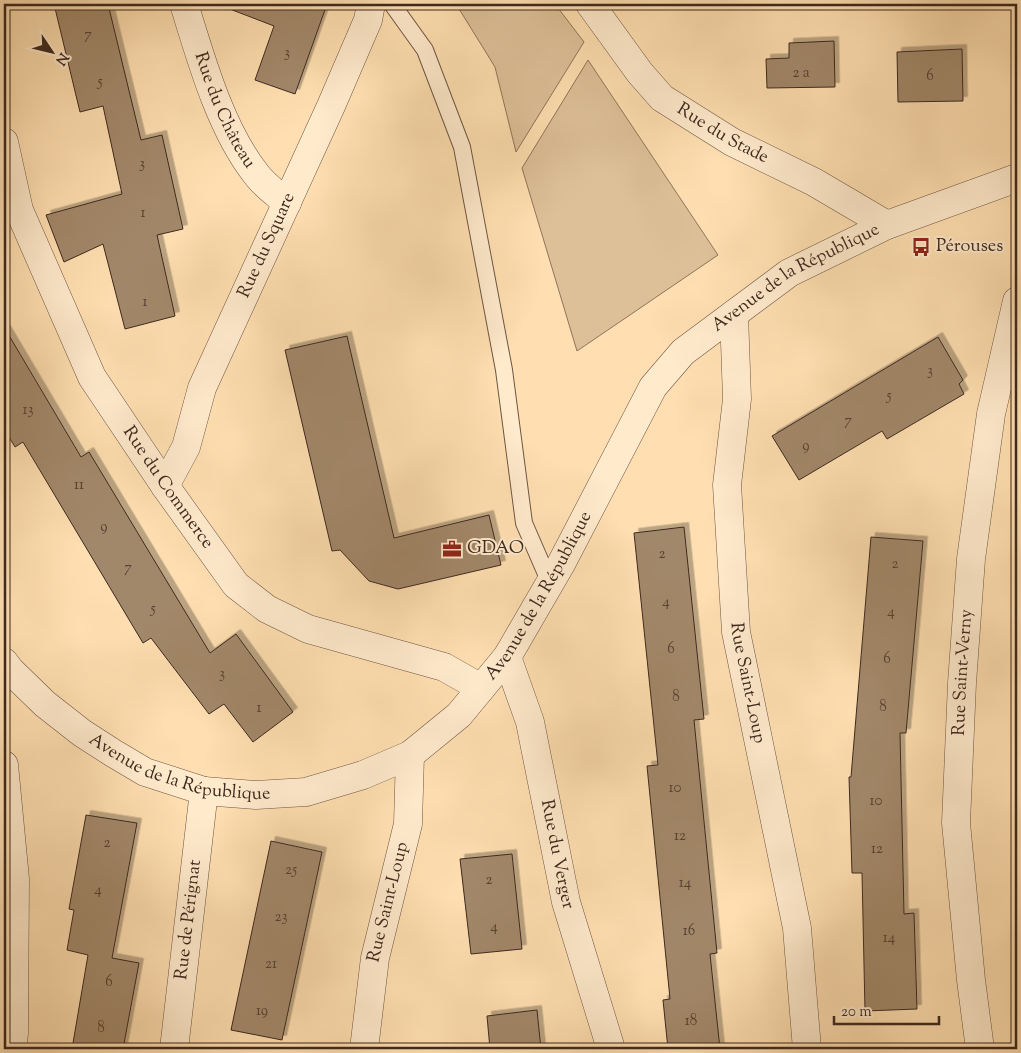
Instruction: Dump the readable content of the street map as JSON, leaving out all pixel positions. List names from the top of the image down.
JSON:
{
  "streets": {
    "street": [
      "Rue du Château",
      "Rue du Stade",
      "Rue du Square",
      "Avenue de la République",
      "Rue du Commerce",
      "Rue Saint-Verny",
      "Rue Saint-Loup",
      "Rue du Verger",
      "Rue de Pérignat"
    ]
  },
  "crossings": [
    ["Rue du Château", "Rue du Square"],
    ["Rue du Stade", "Avenue de la République"],
    ["Rue du Square", "Rue du Commerce"],
    ["Avenue de la République", "Rue du Commerce"],
    ["Avenue de la République", "Rue Saint-Loup"],
    ["Avenue de la République", "Rue du Verger"],
    ["Avenue de la République", "Rue de Pérignat"]
  ],
  "places": {
    "bus stop": ["Pérouses"],
    "office": ["GDAO"]
  },
  "house_numbers": [
    "7",
    "3",
    "2 a",
    "6",
    "5",
    "3",
    "1",
    "1",
    "3",
    "5",
    "13",
    "7",
    "9",
    "11",
    "9",
    "2",
    "2",
    "7",
    "4",
    "5",
    "4",
    "6",
    "6",
    "3",
    "8",
    "8",
    "1",
    "10",
    "10",
    "12",
    "2",
    "12",
    "25",
    "2",
    "14",
    "4",
    "23",
    "4",
    "16",
    "14",
    "21",
    "6",
    "19",
    "18",
    "8"
  ],
  "scale_bar": "20 m",
  "north": "bottom right"
}
